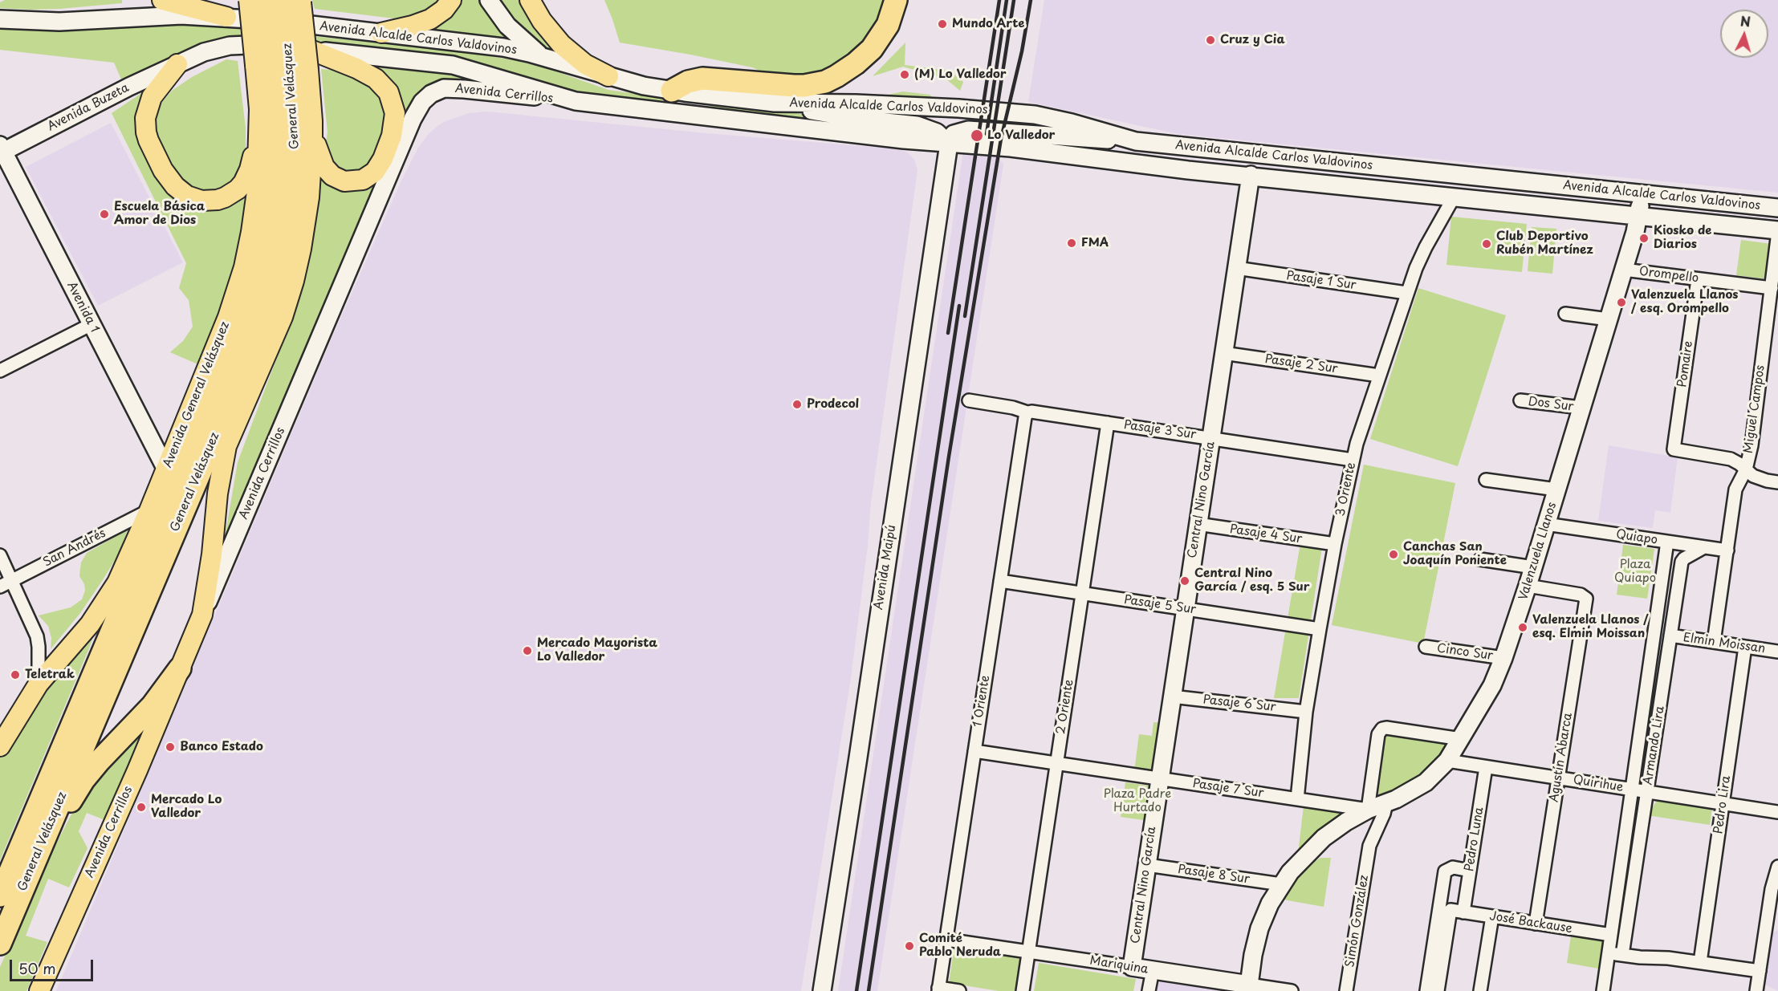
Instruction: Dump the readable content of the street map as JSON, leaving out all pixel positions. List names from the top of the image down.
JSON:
{
  "streets": {
    "highway": ["General Velásquez"],
    "main road": [
      "Avenida Alcalde Carlos Valdovinos",
      "Avenida Cerrillos",
      "Avenida Buzeta",
      "Avenida 1",
      "Avenida General Velásquez",
      "Central Nino García",
      "Valenzuela Llanos",
      "Avenida Maipú",
      "Mariquina"
    ],
    "street": [
      "Orompello",
      "Pasaje 1 Sur",
      "Pasaje 2 Sur",
      "Pomaire",
      "Dos Sur",
      "Miguel Campos",
      "Pasaje 3 Sur",
      "3 Oriente",
      "Pasaje 4 Sur",
      "Quiapo",
      "San Andrés",
      "Pasaje 5 Sur",
      "Elmin Moissan",
      "Cinco Sur",
      "1 Oriente",
      "Pasaje 6 Sur",
      "2 Oriente",
      "Armando Lira",
      "Agustín Abarca",
      "Quirihue",
      "Pasaje 7 Sur",
      "Pedro Lira",
      "Pedro Luna",
      "Pasaje 8 Sur",
      "Simón González",
      "José Backause"
    ]
  },
  "crossings": [
    ["Avenida Alcalde Carlos Valdovinos", "Avenida Cerrillos"],
    ["Avenida Alcalde Carlos Valdovinos", "Avenida Buzeta"],
    ["Avenida Alcalde Carlos Valdovinos", "Miguel Campos"],
    ["Avenida Alcalde Carlos Valdovinos", "3 Oriente"],
    ["Avenida Alcalde Carlos Valdovinos", "Central Nino García"],
    ["Avenida Alcalde Carlos Valdovinos", "Valenzuela Llanos"],
    ["Avenida Alcalde Carlos Valdovinos", "Avenida Maipú"],
    ["Avenida Cerrillos", "Avenida General Velásquez"],
    ["General Velásquez", "Avenida General Velásquez"],
    ["Avenida Buzeta", "Avenida 1"],
    ["Orompello", "Pomaire"],
    ["Orompello", "Miguel Campos"],
    ["Orompello", "Valenzuela Llanos"],
    ["Pasaje 1 Sur", "3 Oriente"],
    ["Pasaje 1 Sur", "Central Nino García"],
    ["Avenida 1", "Avenida General Velásquez"],
    ["Pasaje 2 Sur", "3 Oriente"],
    ["Pasaje 2 Sur", "Central Nino García"],
    ["Pomaire", "Miguel Campos"],
    ["Avenida General Velásquez", "San Andrés"],
    ["Dos Sur", "Valenzuela Llanos"],
    ["Miguel Campos", "Quiapo"],
    ["Miguel Campos", "Elmin Moissan"],
    ["Pasaje 3 Sur", "3 Oriente"],
    ["Pasaje 3 Sur", "Central Nino García"],
    ["Pasaje 3 Sur", "1 Oriente"],
    ["Pasaje 3 Sur", "2 Oriente"],
    ["3 Oriente", "Pasaje 4 Sur"],
    ["3 Oriente", "Pasaje 5 Sur"],
    ["3 Oriente", "Pasaje 6 Sur"],
    ["3 Oriente", "Pasaje 7 Sur"],
    ["Central Nino García", "Pasaje 4 Sur"],
    ["Central Nino García", "Pasaje 5 Sur"],
    ["Central Nino García", "Pasaje 6 Sur"],
    ["Central Nino García", "Pasaje 7 Sur"],
    ["Central Nino García", "Pasaje 8 Sur"],
    ["Central Nino García", "Mariquina"],
    ["Quiapo", "Valenzuela Llanos"],
    ["Quiapo", "Armando Lira"],
    ["Valenzuela Llanos", "Cinco Sur"],
    ["Valenzuela Llanos", "Agustín Abarca"],
    ["Valenzuela Llanos", "Quirihue"],
    ["Valenzuela Llanos", "Pasaje 7 Sur"],
    ["Valenzuela Llanos", "Pasaje 8 Sur"],
    ["Valenzuela Llanos", "Simón González"],
    ["Valenzuela Llanos", "Mariquina"],
    ["Pasaje 5 Sur", "1 Oriente"],
    ["Pasaje 5 Sur", "2 Oriente"],
    ["Elmin Moissan", "Armando Lira"],
    ["Elmin Moissan", "Pedro Lira"],
    ["1 Oriente", "Pasaje 7 Sur"],
    ["1 Oriente", "Mariquina"],
    ["2 Oriente", "Pasaje 7 Sur"],
    ["2 Oriente", "Mariquina"],
    ["Armando Lira", "Quirihue"],
    ["Armando Lira", "José Backause"],
    ["Agustín Abarca", "Quirihue"],
    ["Agustín Abarca", "José Backause"],
    ["Quirihue", "Pedro Lira"],
    ["Quirihue", "Pedro Luna"],
    ["Pedro Luna", "José Backause"]
  ],
  "parks": ["Plaza Quiapo", "Plaza Padre Hurtado"],
  "places": [
    "Mundo Arte",
    "Cruz y Cia",
    "(M) Lo Valledor",
    "Lo Valledor",
    "Escuela Básica Amor de Dios",
    "Kiosko de Diarios",
    "FMA",
    "Club Deportivo Rubén Martínez",
    "Valenzuela Llanos / esq. Orompello",
    "Prodecol",
    "Canchas San Joaquín Poniente",
    "Central Nino García / esq. 5 Sur",
    "Valenzuela Llanos / esq. Elmin Moissan",
    "Mercado Mayorista Lo Valledor",
    "Teletrak",
    "Banco Estado",
    "Mercado Lo Valledor",
    "Comité Pablo Neruda"
  ],
  "scale_bar": "50 m",
  "north": "top"
}
